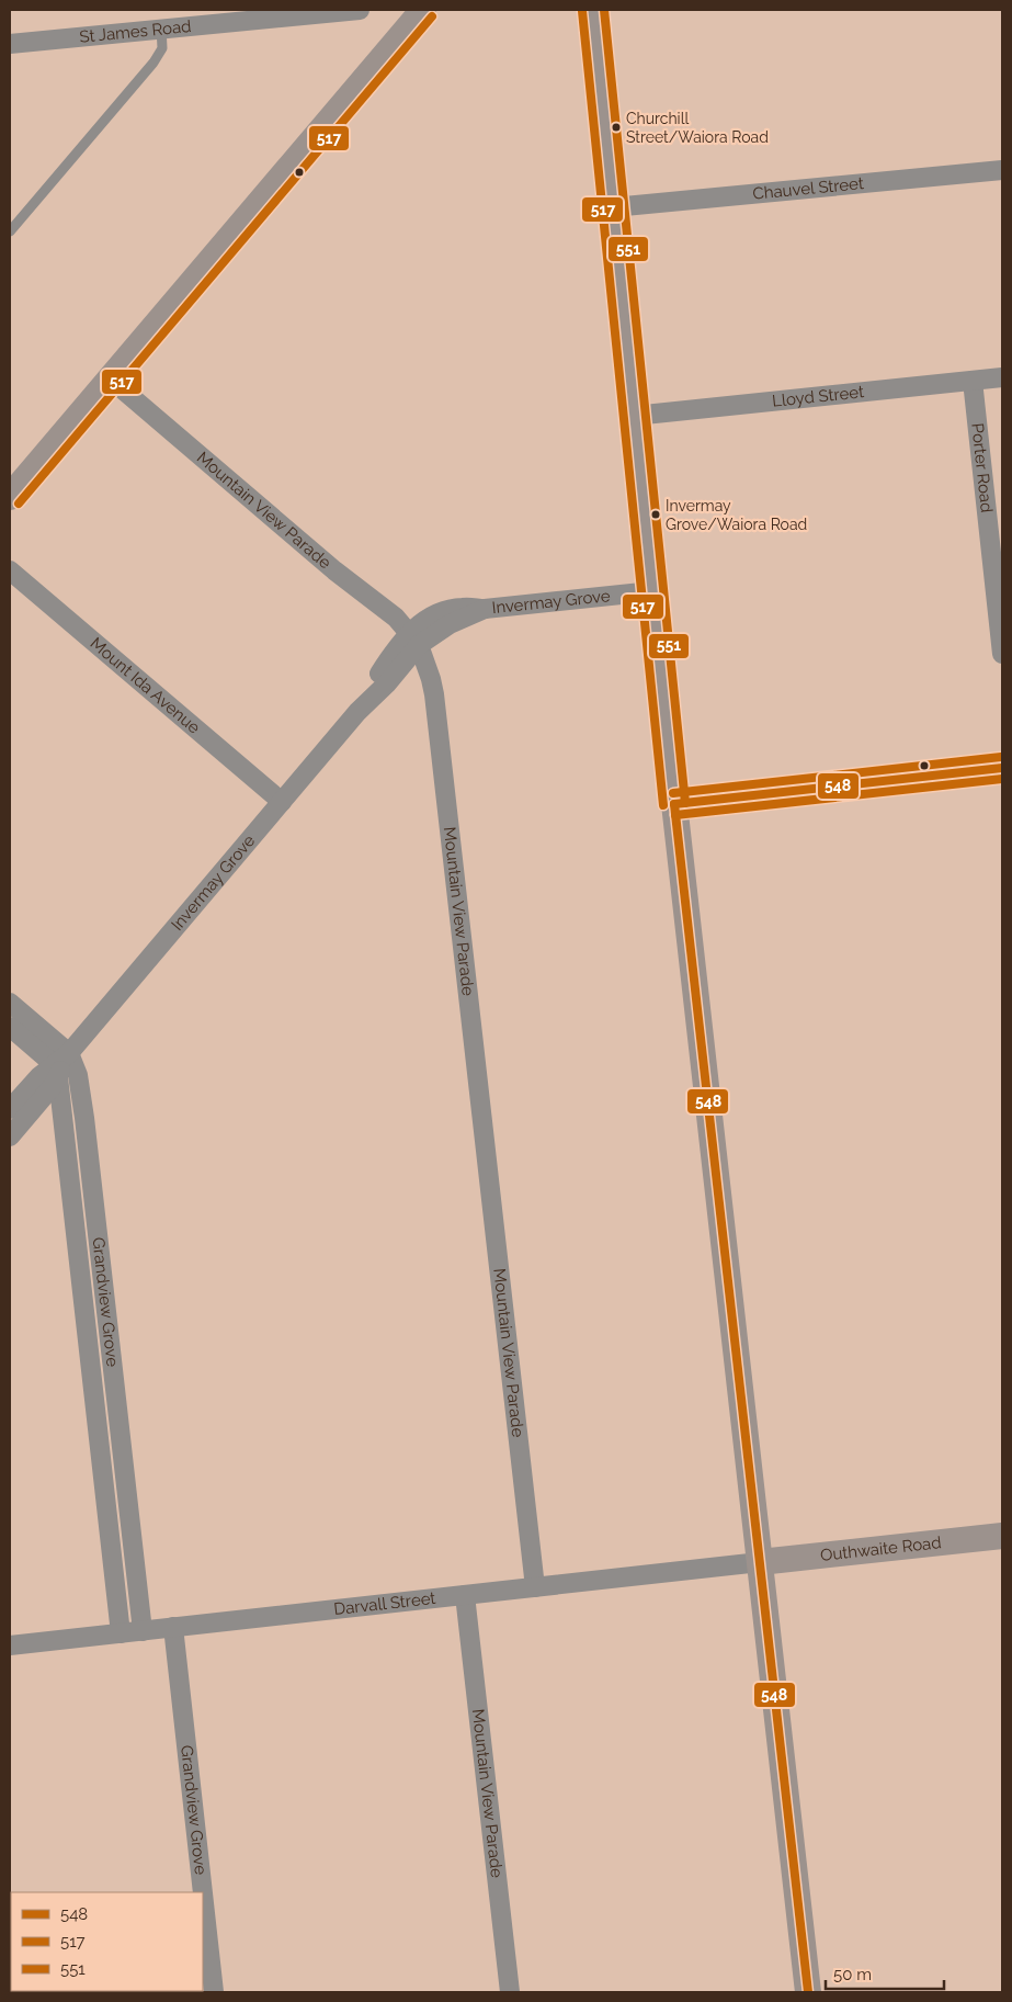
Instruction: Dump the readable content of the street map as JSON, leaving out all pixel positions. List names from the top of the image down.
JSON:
{
  "streets": {
    "main road": ["Outhwaite Road"],
    "street": [
      "St James Road",
      "Chauvel Street",
      "Lloyd Street",
      "Porter Road",
      "Mountain View Parade",
      "Invermay Grove",
      "Mount Ida Avenue",
      "Grandview Grove",
      "Darvall Street"
    ]
  },
  "crossings": [
    ["Lloyd Street", "Porter Road"],
    ["Mountain View Parade", "Invermay Grove"],
    ["Mountain View Parade", "Darvall Street"],
    ["Invermay Grove", "Mount Ida Avenue"],
    ["Invermay Grove", "Grandview Grove"],
    ["Grandview Grove", "Darvall Street"],
    ["Outhwaite Road", "Darvall Street"]
  ],
  "places": ["Churchill Street/Waiora Road", "Invermay Grove/Waiora Road"],
  "lines": ["transit line 551", "transit line 517", "transit line 548"],
  "legend": ["548", "517", "551"],
  "scale_bar": "50 m"
}
